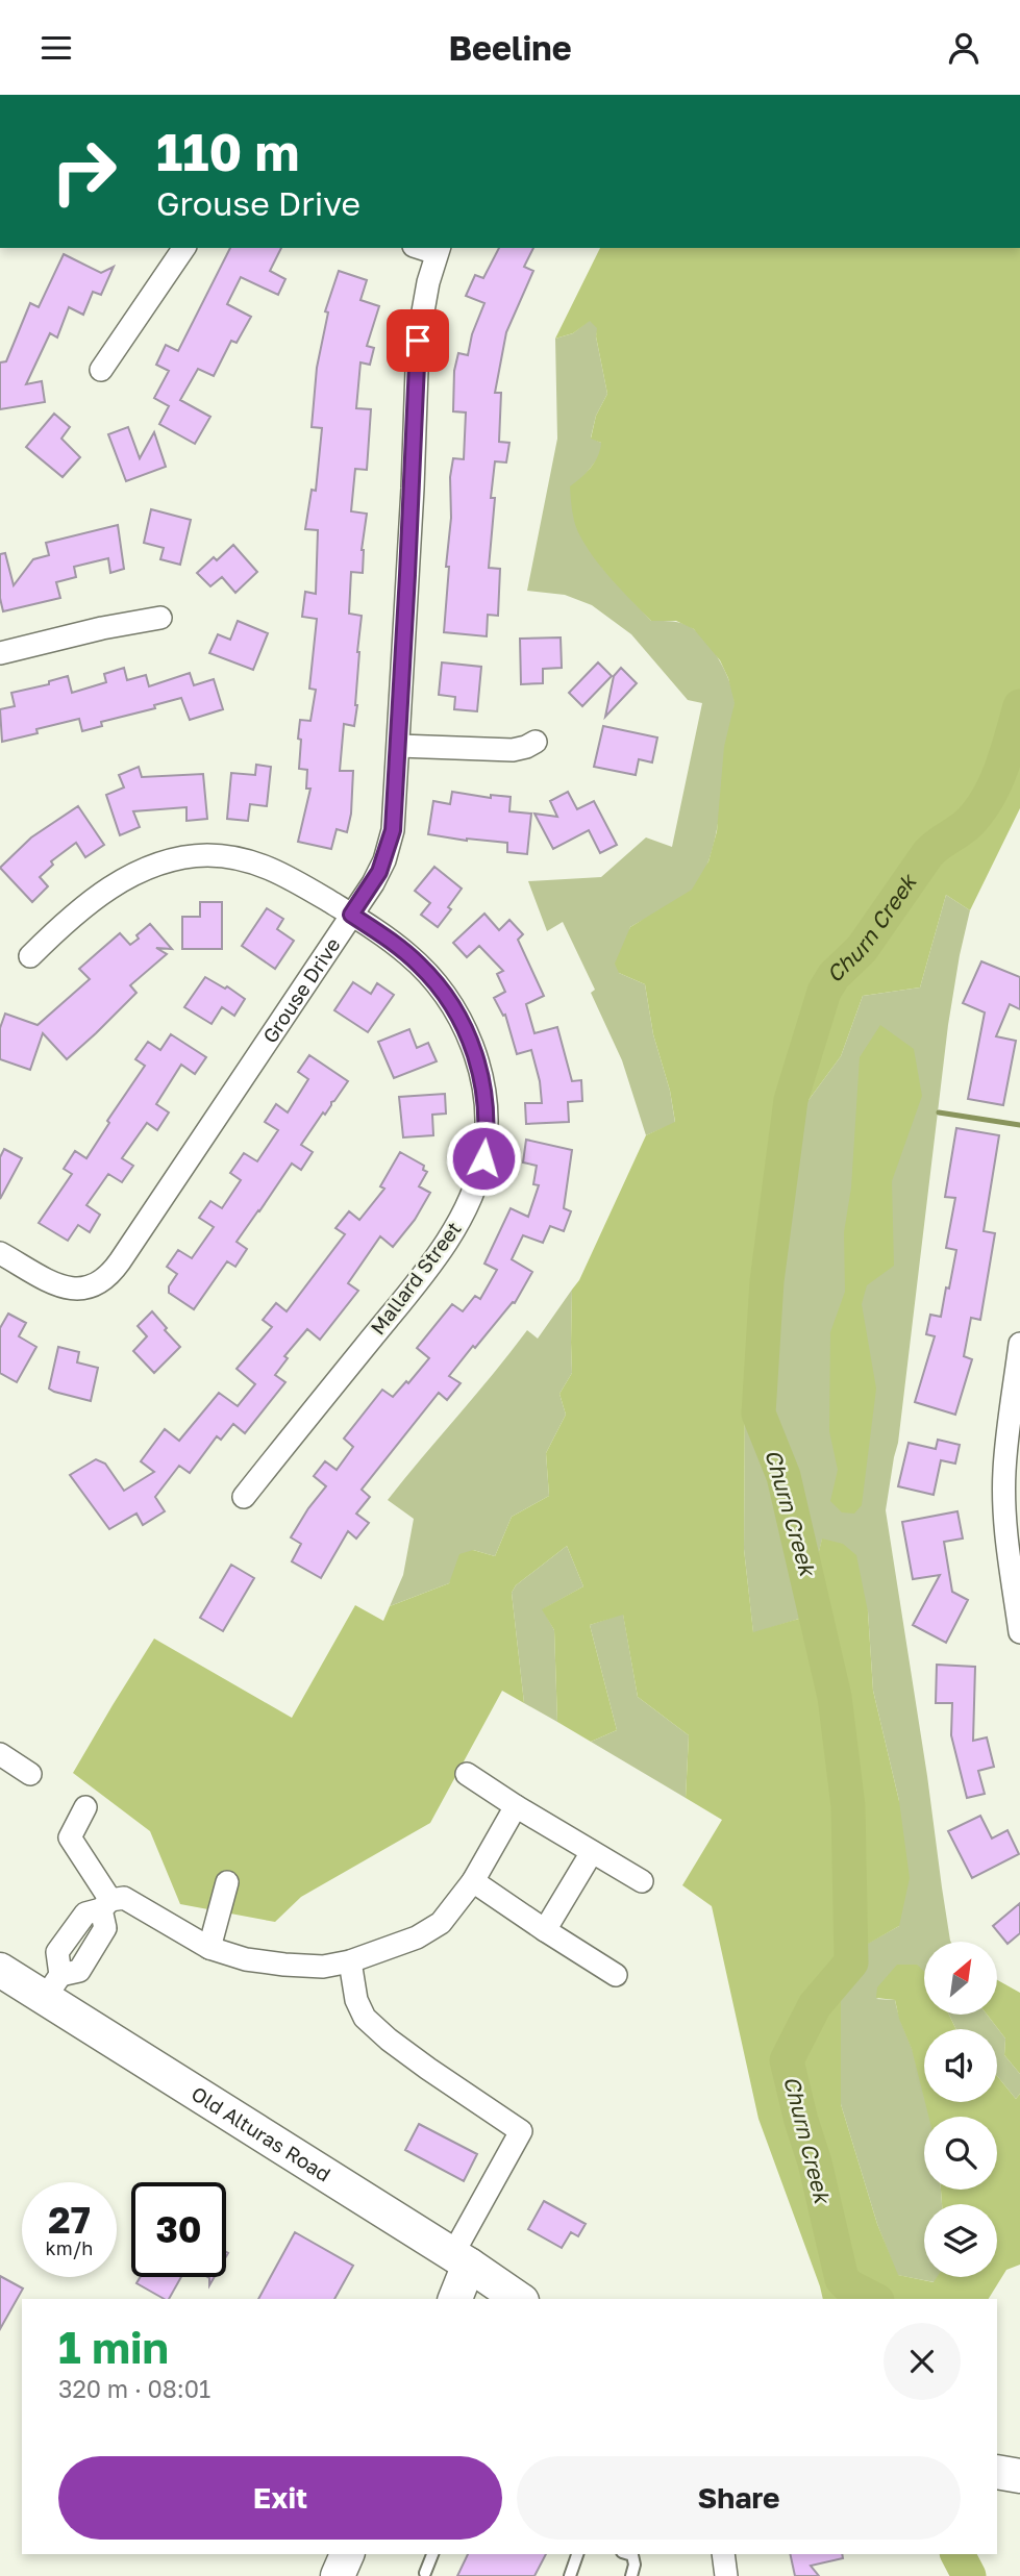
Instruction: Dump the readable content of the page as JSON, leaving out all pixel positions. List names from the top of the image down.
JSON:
{
  "streets": {
    "main road": ["Old Alturas Road"],
    "street": ["Grouse Drive", "Mallard Street"]
  },
  "crossings": [
    ["Grouse Drive", "Mallard Street"]
  ],
  "water": ["Churn Creek"],
  "north": "top right",
  "page": {
    "header": "Beeline",
    "turn": ["110 m", "Grouse Drive"],
    "speed": "27 km/h",
    "limit": "30",
    "heading": ["1 min", "320 m · 08:01"],
    "buttons": ["Exit", "Share"]
  }
}
